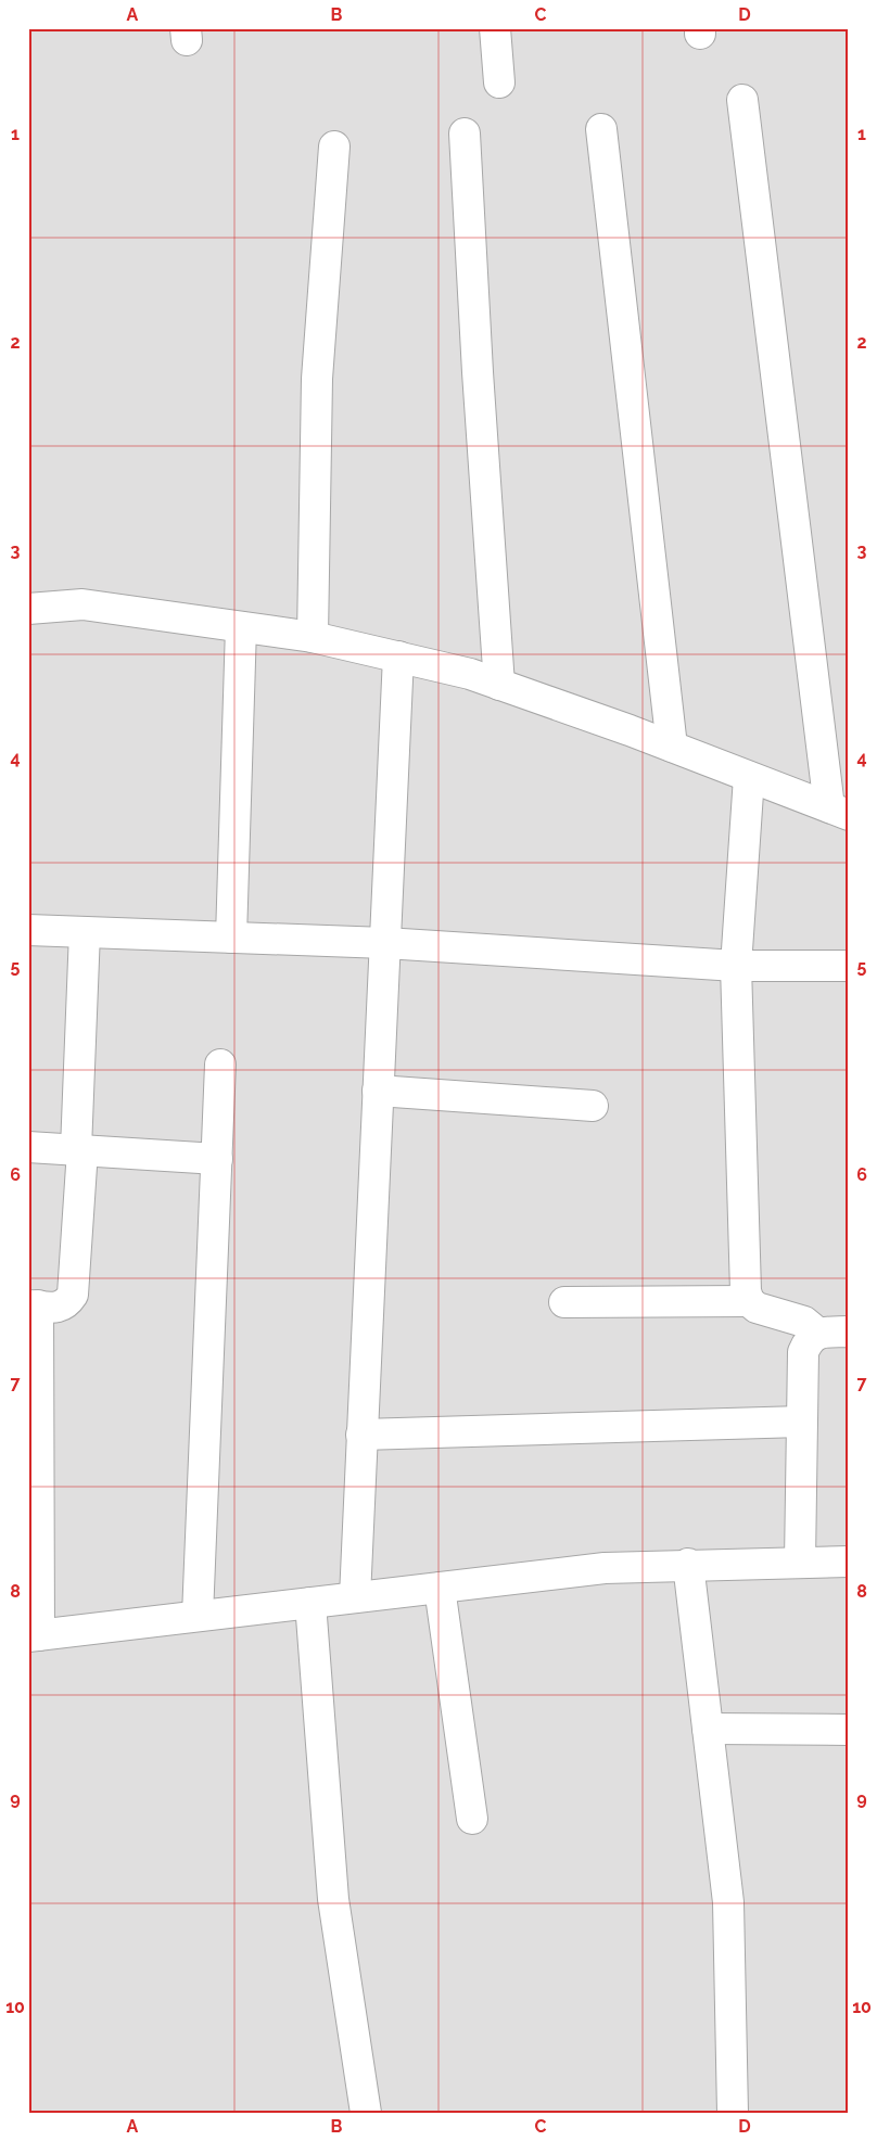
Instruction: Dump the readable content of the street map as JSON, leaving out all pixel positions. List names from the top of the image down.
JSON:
{
  "grid": {
    "columns": [
      "A",
      "B",
      "C",
      "D"
    ],
    "rows": [
      "1",
      "2",
      "3",
      "4",
      "5",
      "6",
      "7",
      "8",
      "9",
      "10"
    ]
  }
}
